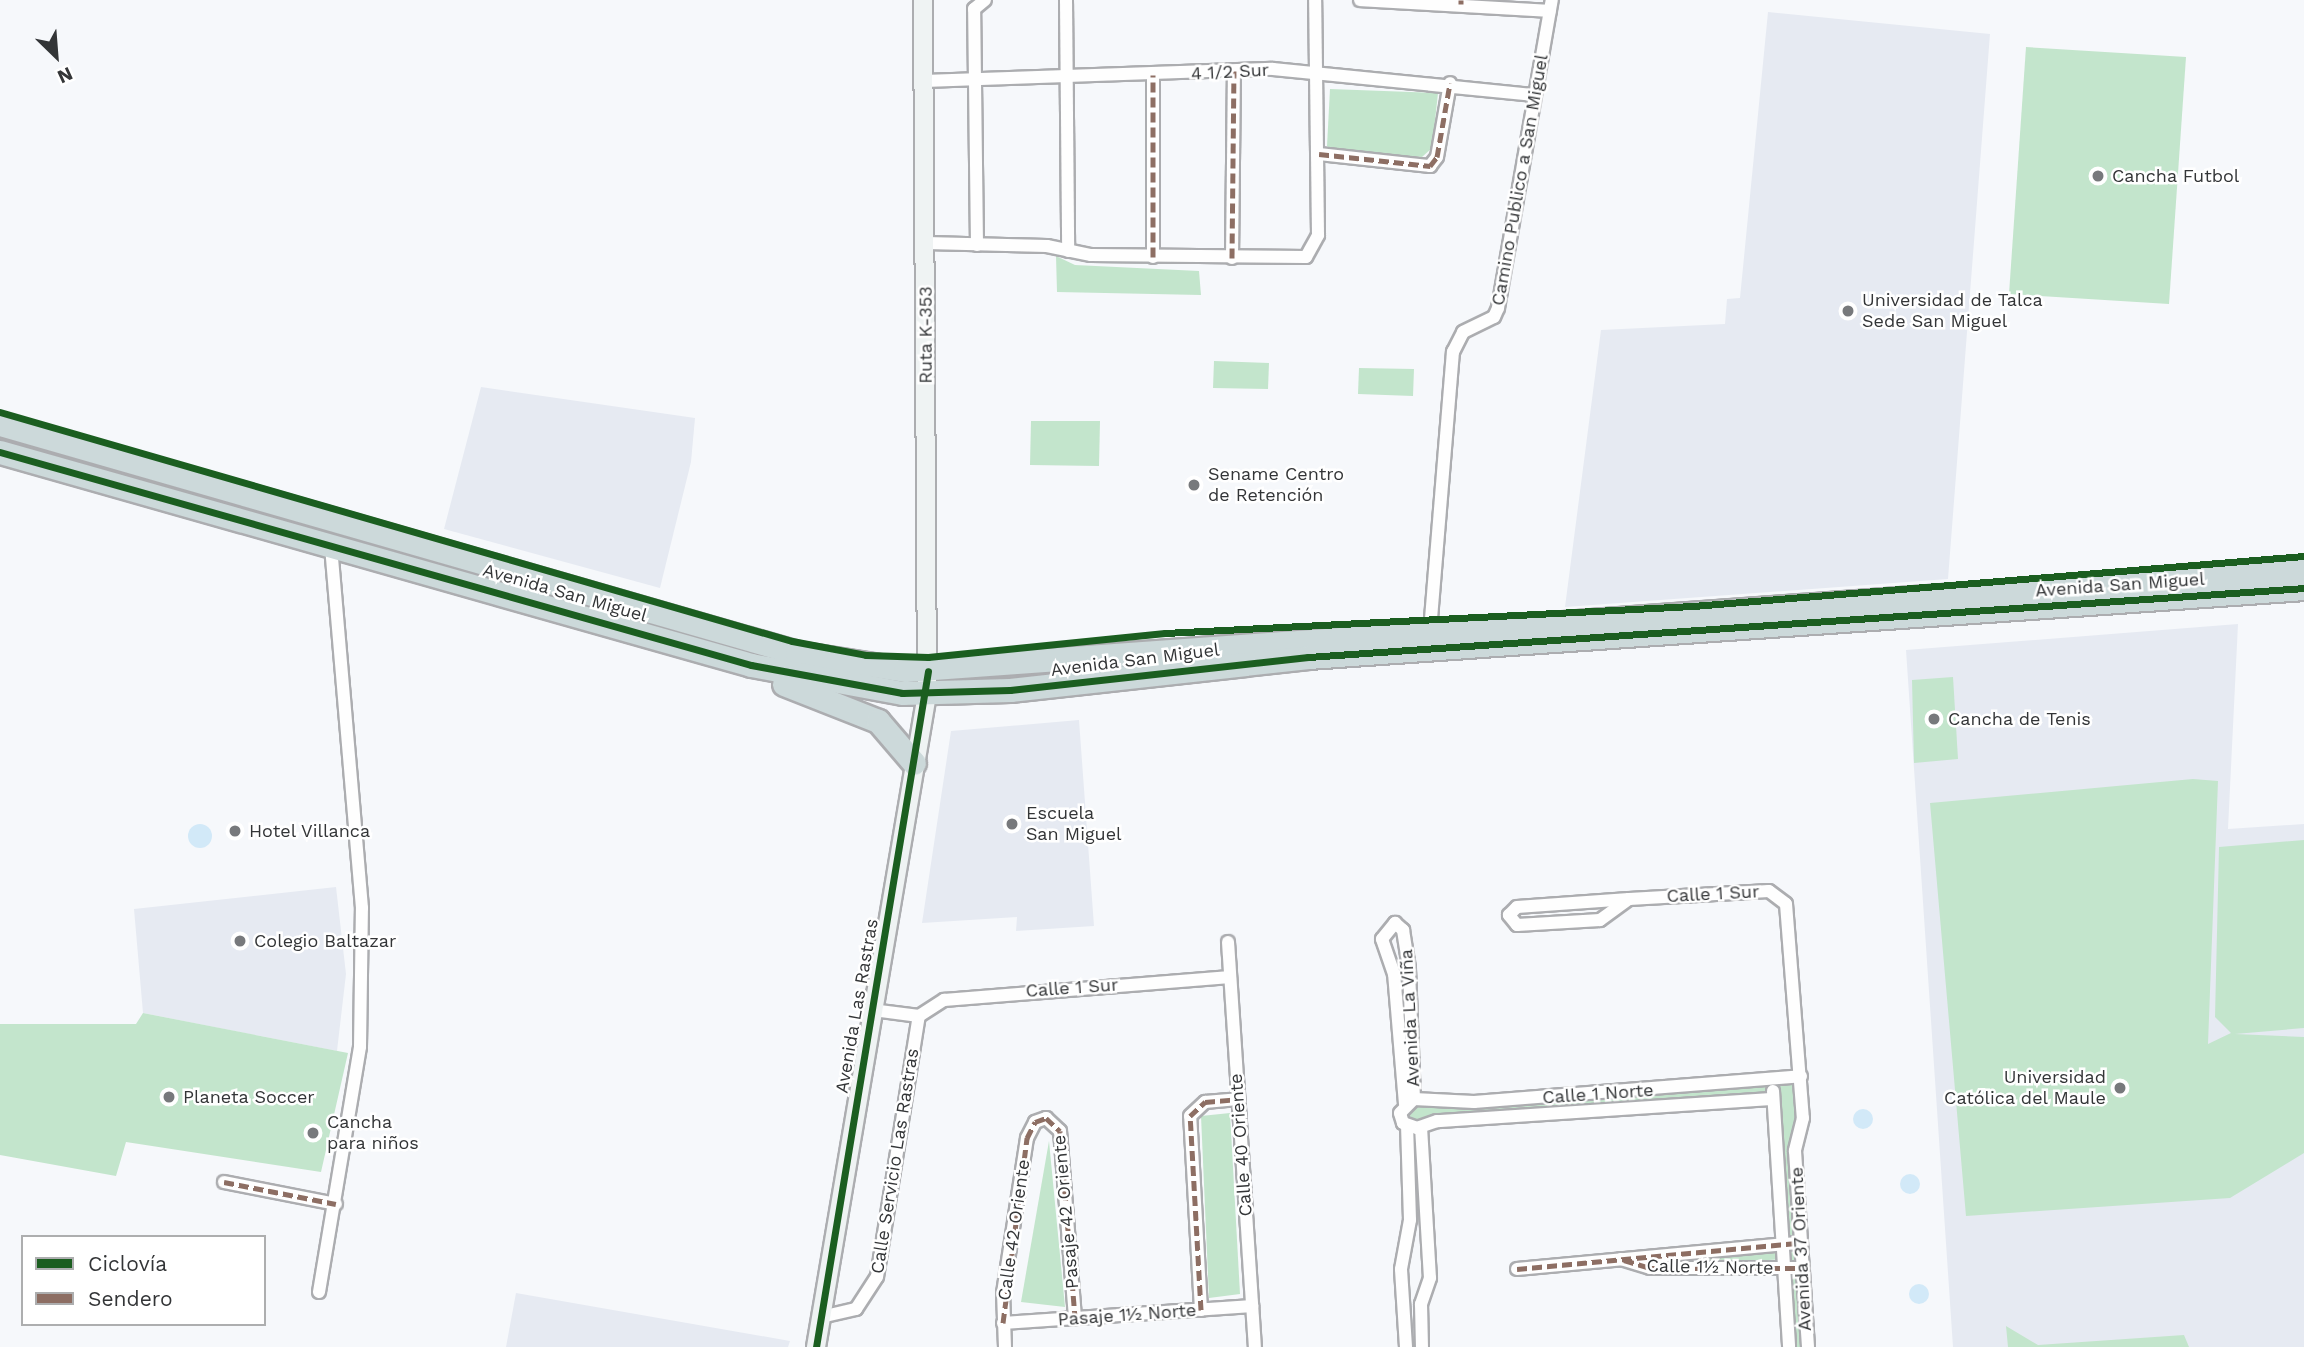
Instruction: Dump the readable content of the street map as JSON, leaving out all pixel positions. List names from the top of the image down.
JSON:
{
  "streets": {
    "highway": ["Avenida San Miguel"],
    "street": [
      "4 1/2 Sur",
      "Camino Publico a San Miguel",
      "Ruta K-353",
      "Calle 1 Sur",
      "Avenida Las Rastras",
      "Avenida La Viña",
      "Calle 1 Norte",
      "Calle 40 Oriente",
      "Calle Servicio Las Rastras",
      "Pasaje 42 Oriente",
      "Calle 42 Oriente",
      "Avenida 37 Oriente",
      "Calle 1½ Norte",
      "Pasaje 1½ Norte"
    ]
  },
  "crossings": [
    ["4 1/2 Sur", "Camino Publico a San Miguel"],
    ["4 1/2 Sur", "Ruta K-353"],
    ["Camino Publico a San Miguel", "Avenida San Miguel"],
    ["Ruta K-353", "Avenida San Miguel"],
    ["Ruta K-353", "Avenida Las Rastras"],
    ["Avenida San Miguel", "Avenida Las Rastras"],
    ["Calle 1 Sur", "Calle 40 Oriente"],
    ["Calle 1 Sur", "Calle Servicio Las Rastras"],
    ["Calle 1 Sur", "Avenida 37 Oriente"],
    ["Avenida Las Rastras", "Calle Servicio Las Rastras"],
    ["Avenida La Viña", "Calle 1 Norte"],
    ["Calle 1 Norte", "Avenida 37 Oriente"],
    ["Calle 40 Oriente", "Pasaje 1½ Norte"],
    ["Pasaje 42 Oriente", "Calle 42 Oriente"],
    ["Pasaje 42 Oriente", "Pasaje 1½ Norte"],
    ["Calle 42 Oriente", "Pasaje 1½ Norte"],
    ["Avenida 37 Oriente", "Calle 1½ Norte"]
  ],
  "places": [
    "Cancha Futbol",
    "Universidad de Talca Sede San Miguel",
    "Sename Centro de Retención",
    "Cancha de Tenis",
    "Escuela San Miguel",
    "Hotel Villanca",
    "Colegio Baltazar",
    "Universidad Católica del Maule",
    "Planeta Soccer",
    "Cancha para niños"
  ],
  "legend": ["Ciclovía", "Sendero"],
  "north": "bottom right"
}
